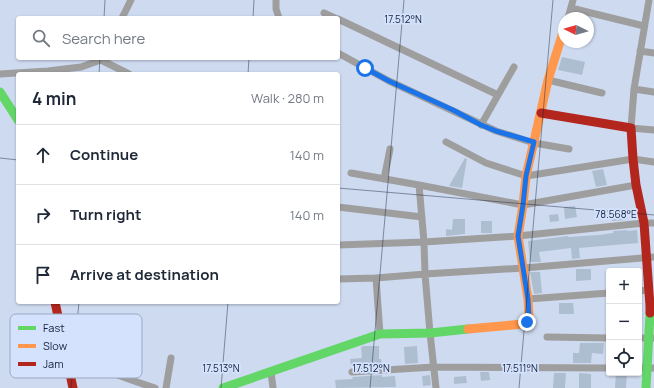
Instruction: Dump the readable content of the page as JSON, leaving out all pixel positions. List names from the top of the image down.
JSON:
{
  "legend": ["Fast", "Slow", "Jam"],
  "north": "left",
  "page": {
    "search": "Search here",
    "heading": ["4 min", "Walk · 280 m"],
    "list": [
      ["Continue", "140 m"],
      ["Turn right", "140 m"],
      "Arrive at destination"
    ],
    "map_buttons": ["+", "−"]
  },
  "coordinates": [
    "17.512°N",
    "78.568°E",
    "17.513°N",
    "17.511°N"
  ]
}
